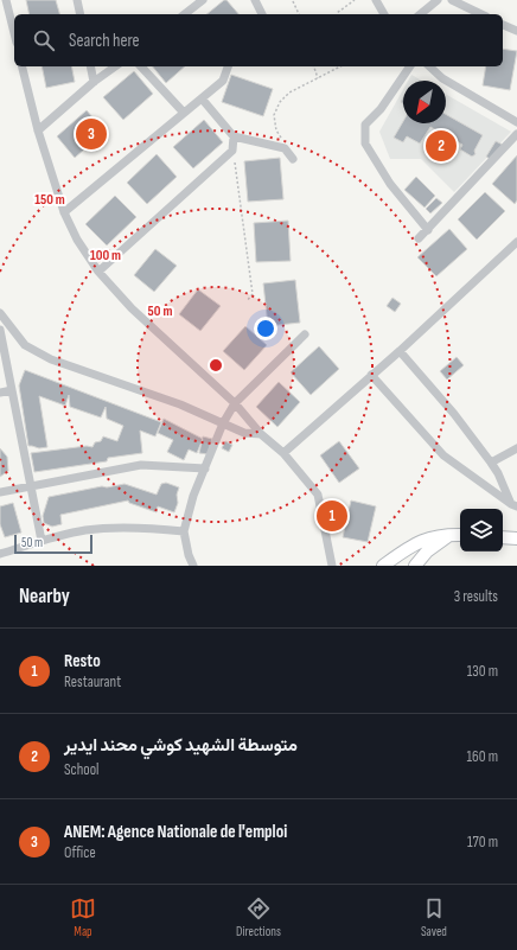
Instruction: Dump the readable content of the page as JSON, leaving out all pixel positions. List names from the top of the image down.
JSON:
{
  "scale_bar": "50 m",
  "north": "bottom left",
  "page": {
    "search": "Search here",
    "pins": ["3", "2", "1"],
    "scale": "50 m",
    "heading": ["Nearby", "3 results"],
    "list": [
      {
        "mark": "1",
        "name": "Resto",
        "note": "Restaurant",
        "value": "130 m"
      },
      {
        "mark": "2",
        "name": "متوسطة الشهيد كوشي محند ايدير",
        "note": "School",
        "value": "160 m"
      },
      {
        "mark": "3",
        "name": "ANEM: Agence Nationale de l'emploi",
        "note": "Office",
        "value": "170 m"
      }
    ],
    "nav": ["Map", "Directions", "Saved"]
  },
  "rings": ["150 m", "100 m", "50 m"]
}
